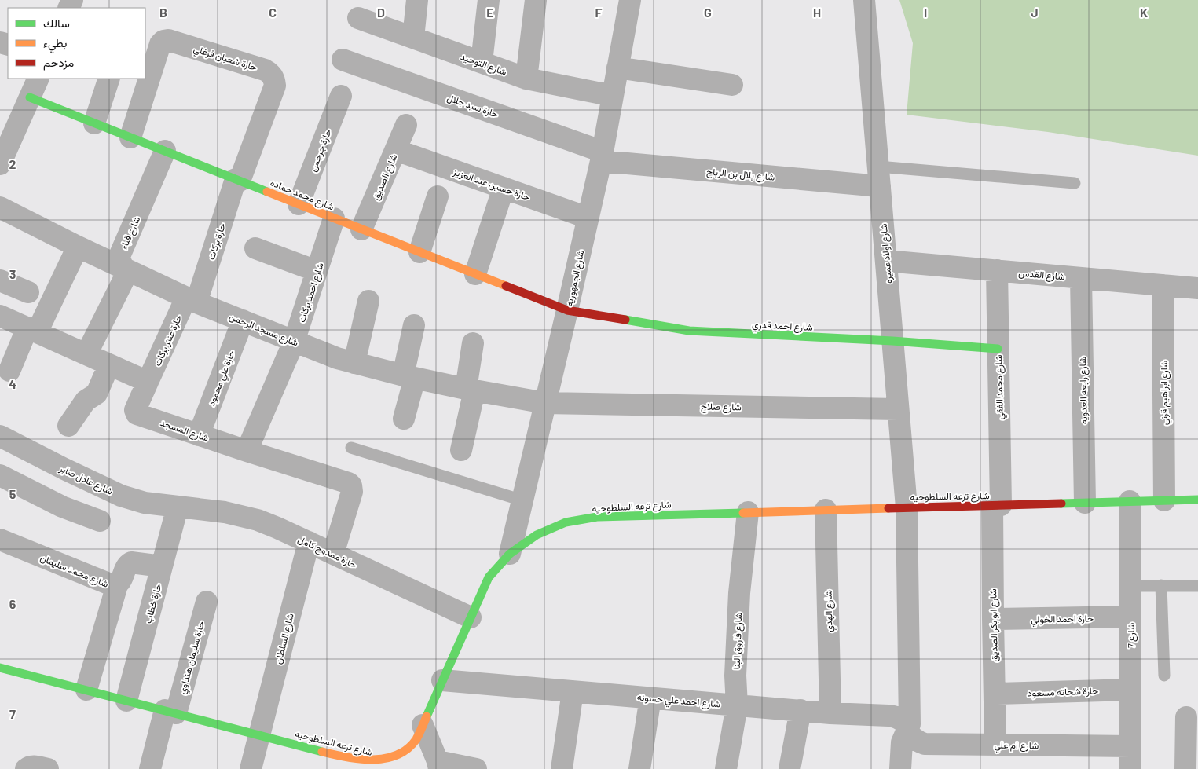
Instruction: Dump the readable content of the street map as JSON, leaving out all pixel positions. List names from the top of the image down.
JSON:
{
  "streets": {
    "street": [
      "حارة شعبان فرغلي",
      "شارع التوحيد",
      "حارة سيد جلال",
      "حارة جرجس",
      "شارع بلال بن الرباح",
      "شارع الصديق",
      "حارة حسين عبد العزيز",
      "شارع محمد حماده",
      "شارع قباء",
      "حارة بركات",
      "شارع اولاد عميره",
      "شارع القدس",
      "شارع الجمهوريه",
      "شارع احمد بركات",
      "شارع احمد قدري",
      "شارع مسجد الرحمن",
      "حارة عنتر بركات",
      "حارة علي محمود",
      "شارع محمد الفقي",
      "شارع رابعه العدويه",
      "شارع ابراهيم قرني",
      "شارع صلاح",
      "شارع المسجد",
      "شارع عادل صابر",
      "شارع ترعه السلطوحيه",
      "حارة ممدوح كامل",
      "شارع محمد سليمان",
      "حارة خطاب",
      "شارع الهدي",
      "حارة احمد الخولي",
      "شارع ابو بكر الصديق",
      "شارع 7",
      "شارع السلطان",
      "شارع فاروق البنا",
      "حارة سليمان هنداوي",
      "حارة شحاته مسعود",
      "شارع احمد علي حسونه",
      "شارع ام علي"
    ]
  },
  "crossings": [
    ["حارة شعبان فرغلي", "شارع محمد حماده"],
    ["حارة شعبان فرغلي", "حارة بركات"],
    ["شارع التوحيد", "شارع الجمهوريه"],
    ["حارة سيد جلال", "شارع بلال بن الرباح"],
    ["حارة سيد جلال", "شارع الجمهوريه"],
    ["حارة جرجس", "شارع محمد حماده"],
    ["شارع بلال بن الرباح", "شارع اولاد عميره"],
    ["شارع بلال بن الرباح", "شارع الجمهوريه"],
    ["شارع الصديق", "حارة حسين عبد العزيز"],
    ["شارع الصديق", "شارع محمد حماده"],
    ["حارة حسين عبد العزيز", "شارع الجمهوريه"],
    ["شارع محمد حماده", "شارع قباء"],
    ["شارع محمد حماده", "حارة بركات"],
    ["شارع محمد حماده", "شارع الجمهوريه"],
    ["شارع محمد حماده", "شارع احمد بركات"],
    ["شارع محمد حماده", "شارع احمد قدري"],
    ["شارع قباء", "شارع مسجد الرحمن"],
    ["حارة بركات", "شارع مسجد الرحمن"],
    ["حارة بركات", "حارة عنتر بركات"],
    ["شارع اولاد عميره", "شارع القدس"],
    ["شارع اولاد عميره", "شارع احمد قدري"],
    ["شارع اولاد عميره", "شارع صلاح"],
    ["شارع اولاد عميره", "شارع ترعه السلطوحيه"],
    ["شارع القدس", "شارع محمد الفقي"],
    ["شارع القدس", "شارع رابعه العدويه"],
    ["شارع القدس", "شارع ابراهيم قرني"],
    ["شارع الجمهوريه", "شارع احمد قدري"],
    ["شارع الجمهوريه", "شارع مسجد الرحمن"],
    ["شارع الجمهوريه", "شارع صلاح"],
    ["شارع الجمهوريه", "شارع ترعه السلطوحيه"],
    ["شارع احمد بركات", "شارع مسجد الرحمن"],
    ["شارع احمد بركات", "شارع المسجد"],
    ["شارع احمد قدري", "شارع محمد الفقي"],
    ["شارع مسجد الرحمن", "حارة عنتر بركات"],
    ["شارع مسجد الرحمن", "حارة علي محمود"],
    ["شارع مسجد الرحمن", "شارع صلاح"],
    ["حارة عنتر بركات", "شارع المسجد"],
    ["حارة علي محمود", "شارع المسجد"],
    ["شارع محمد الفقي", "شارع ترعه السلطوحيه"],
    ["شارع محمد الفقي", "شارع ابو بكر الصديق"],
    ["شارع رابعه العدويه", "شارع ترعه السلطوحيه"],
    ["شارع ابراهيم قرني", "شارع ترعه السلطوحيه"],
    ["شارع المسجد", "حارة ممدوح كامل"],
    ["شارع عادل صابر", "حارة ممدوح كامل"],
    ["شارع عادل صابر", "حارة خطاب"],
    ["شارع ترعه السلطوحيه", "حارة ممدوح كامل"],
    ["شارع ترعه السلطوحيه", "حارة خطاب"],
    ["شارع ترعه السلطوحيه", "شارع الهدي"],
    ["شارع ترعه السلطوحيه", "شارع ابو بكر الصديق"],
    ["شارع ترعه السلطوحيه", "شارع 7"],
    ["شارع ترعه السلطوحيه", "شارع السلطان"],
    ["شارع ترعه السلطوحيه", "شارع فاروق البنا"],
    ["شارع ترعه السلطوحيه", "حارة سليمان هنداوي"],
    ["شارع ترعه السلطوحيه", "شارع احمد علي حسونه"],
    ["حارة ممدوح كامل", "حارة خطاب"],
    ["حارة ممدوح كامل", "شارع السلطان"],
    ["شارع محمد سليمان", "حارة خطاب"],
    ["شارع الهدي", "شارع احمد علي حسونه"],
    ["حارة احمد الخولي", "شارع ابو بكر الصديق"],
    ["حارة احمد الخولي", "شارع 7"],
    ["شارع ابو بكر الصديق", "حارة شحاته مسعود"],
    ["شارع ابو بكر الصديق", "شارع ام علي"],
    ["شارع 7", "حارة شحاته مسعود"],
    ["شارع 7", "شارع ام علي"],
    ["شارع فاروق البنا", "شارع احمد علي حسونه"],
    ["شارع احمد علي حسونه", "شارع ام علي"]
  ],
  "legend": ["سالك", "بطيء", "مزدحم"],
  "grid": {
    "columns": [
      "B",
      "C",
      "D",
      "E",
      "F",
      "G",
      "H",
      "I",
      "J",
      "K"
    ],
    "rows": [
      "2",
      "3",
      "4",
      "5",
      "6",
      "7"
    ]
  }
}
